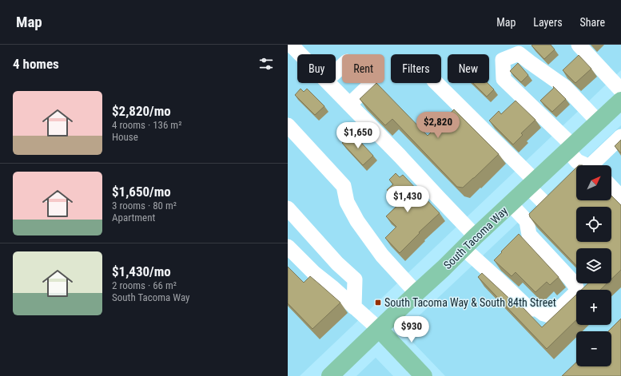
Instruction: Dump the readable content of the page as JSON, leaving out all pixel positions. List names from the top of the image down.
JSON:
{
  "streets": {
    "main road": ["South Tacoma Way"]
  },
  "places": {
    "transit": ["South Tacoma Way & South 84th Street"]
  },
  "north": "top right",
  "page": {
    "header": "Map",
    "nav": ["Map", "Layers", "Share"],
    "heading": "4 homes",
    "chip": [
      "Buy",
      "Rent",
      "Filters",
      "New"
    ],
    "list": [
      {
        "name": "$2,820/mo",
        "note": "4 rooms · 136 m² · House"
      },
      {
        "name": "$1,650/mo",
        "note": "3 rooms · 80 m² · Apartment"
      },
      {
        "name": "$1,430/mo",
        "note": "2 rooms · 66 m² · South Tacoma Way"
      }
    ],
    "price": [
      "$2,820",
      "$1,650",
      "$1,430",
      "$930"
    ],
    "map_buttons": ["+", "−"]
  }
}
